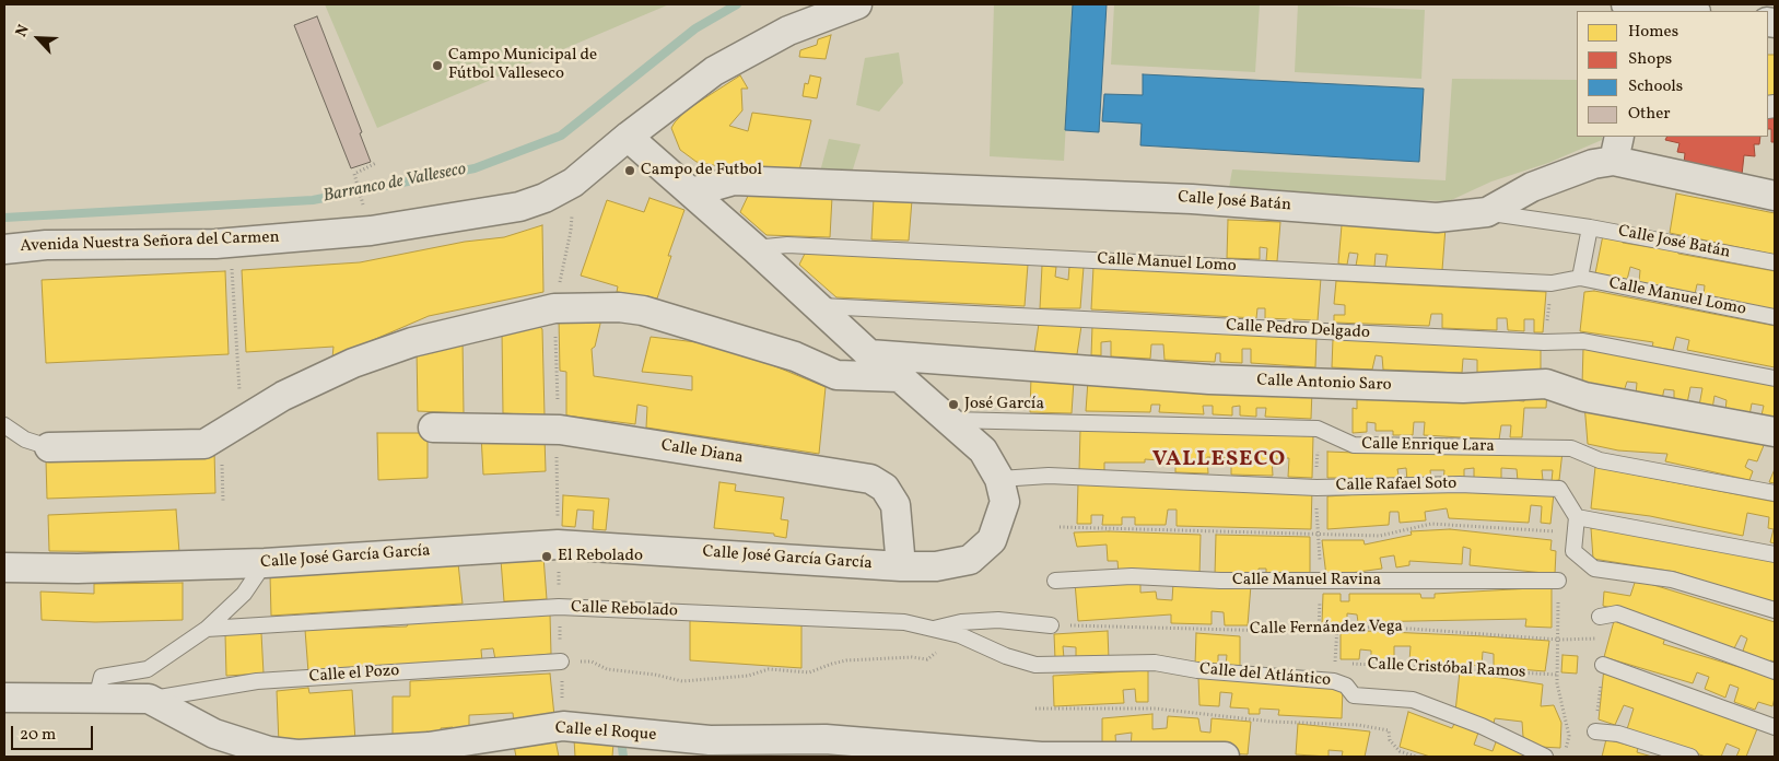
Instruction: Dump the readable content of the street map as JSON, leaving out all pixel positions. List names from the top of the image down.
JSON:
{
  "streets": {
    "street": [
      "Calle José Batán",
      "Avenida Nuestra Señora del Carmen",
      "Calle Antonio Saro",
      "Calle Diana",
      "Calle José García García",
      "Calle el Roque"
    ],
    "lane": [
      "Calle Manuel Lomo",
      "Calle Pedro Delgado",
      "Calle Enrique Lara",
      "Calle Rafael Soto",
      "Calle Manuel Ravina",
      "Calle Rebolado",
      "Calle el Pozo",
      "Calle del Atlántico"
    ],
    "path": ["Calle Fernández Vega", "Calle Cristóbal Ramos"]
  },
  "crossings": [
    ["Calle José Batán", "Calle José García García"],
    ["Avenida Nuestra Señora del Carmen", "Calle José García García"],
    ["Calle Manuel Lomo", "Calle José García García"],
    ["Calle Pedro Delgado", "Calle José García García"],
    ["Calle Antonio Saro", "Calle José García García"],
    ["Calle Enrique Lara", "Calle José García García"],
    ["Calle Diana", "Calle José García García"],
    ["Calle Rafael Soto", "Calle José García García"],
    ["Calle Rebolado", "Calle del Atlántico"],
    ["Calle el Pozo", "Calle el Roque"]
  ],
  "districts": ["VALLESECO"],
  "water": ["Barranco de Valleseco"],
  "places": [
    "Campo Municipal de Fútbol Valleseco",
    "Campo de Futbol",
    "José García",
    "El Rebolado"
  ],
  "legend": [
    "Homes",
    "Shops",
    "Schools",
    "Other"
  ],
  "scale_bar": "20 m",
  "north": "top left"
}
